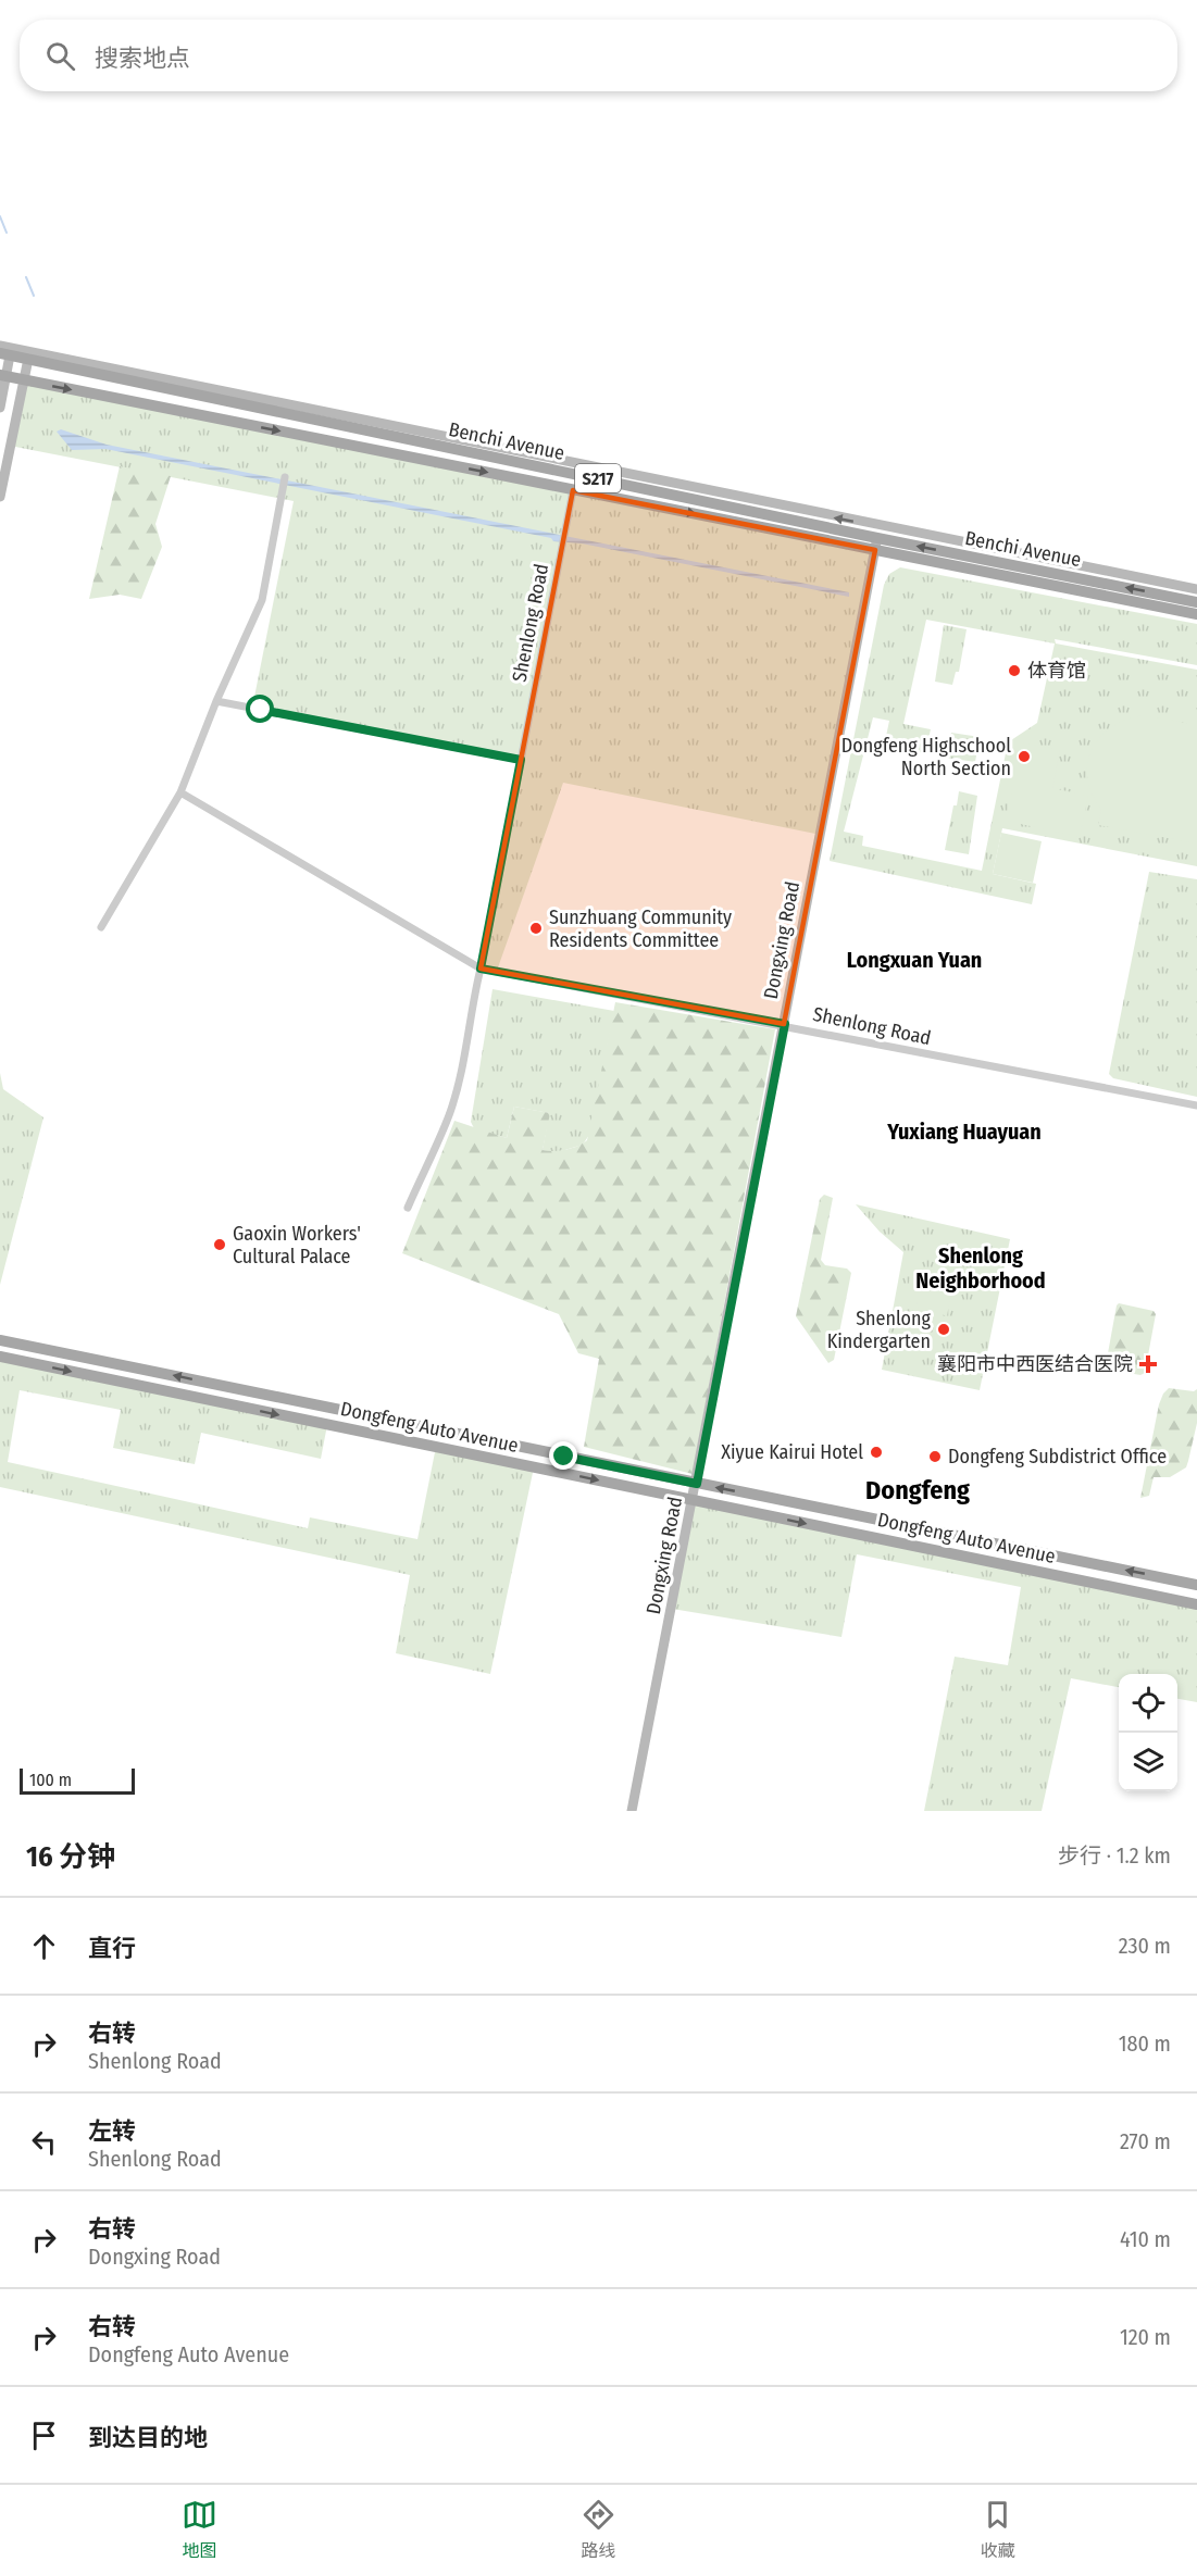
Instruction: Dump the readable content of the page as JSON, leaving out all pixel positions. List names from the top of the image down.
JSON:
{
  "streets": {
    "main road": ["Benchi Avenue", "S217", "Dongfeng Auto Avenue"],
    "street": ["Shenlong Road", "Dongxing Road"]
  },
  "crossings": [
    ["Benchi Avenue", "Shenlong Road"],
    ["Benchi Avenue", "Dongxing Road"],
    ["Shenlong Road", "Dongxing Road"],
    ["Dongxing Road", "Dongfeng Auto Avenue"]
  ],
  "districts": [
    "Longxuan Yuan",
    "Yuxiang Huayuan",
    "Shenlong Neighborhood",
    "Dongfeng"
  ],
  "places": {
    "other": [
      "体育馆",
      "Dongfeng Highschool North Section",
      "Sunzhuang Community Residents Committee",
      "Gaoxin Workers' Cultural Palace",
      "Shenlong Kindergarten",
      "Xiyue Kairui Hotel",
      "Dongfeng Subdistrict Office"
    ],
    "health": ["襄阳市中西医结合医院"]
  },
  "scale_bar": "100 m",
  "page": {
    "search": "搜索地点",
    "scale": "100 m",
    "heading": ["16 分钟", "步行 · 1.2 km"],
    "list": [
      ["直行", "230 m"],
      ["右转", "Shenlong Road", "180 m"],
      ["左转", "Shenlong Road", "270 m"],
      ["右转", "Dongxing Road", "410 m"],
      ["右转", "Dongfeng Auto Avenue", "120 m"],
      "到达目的地"
    ],
    "nav": ["地图", "路线", "收藏"]
  }
}
